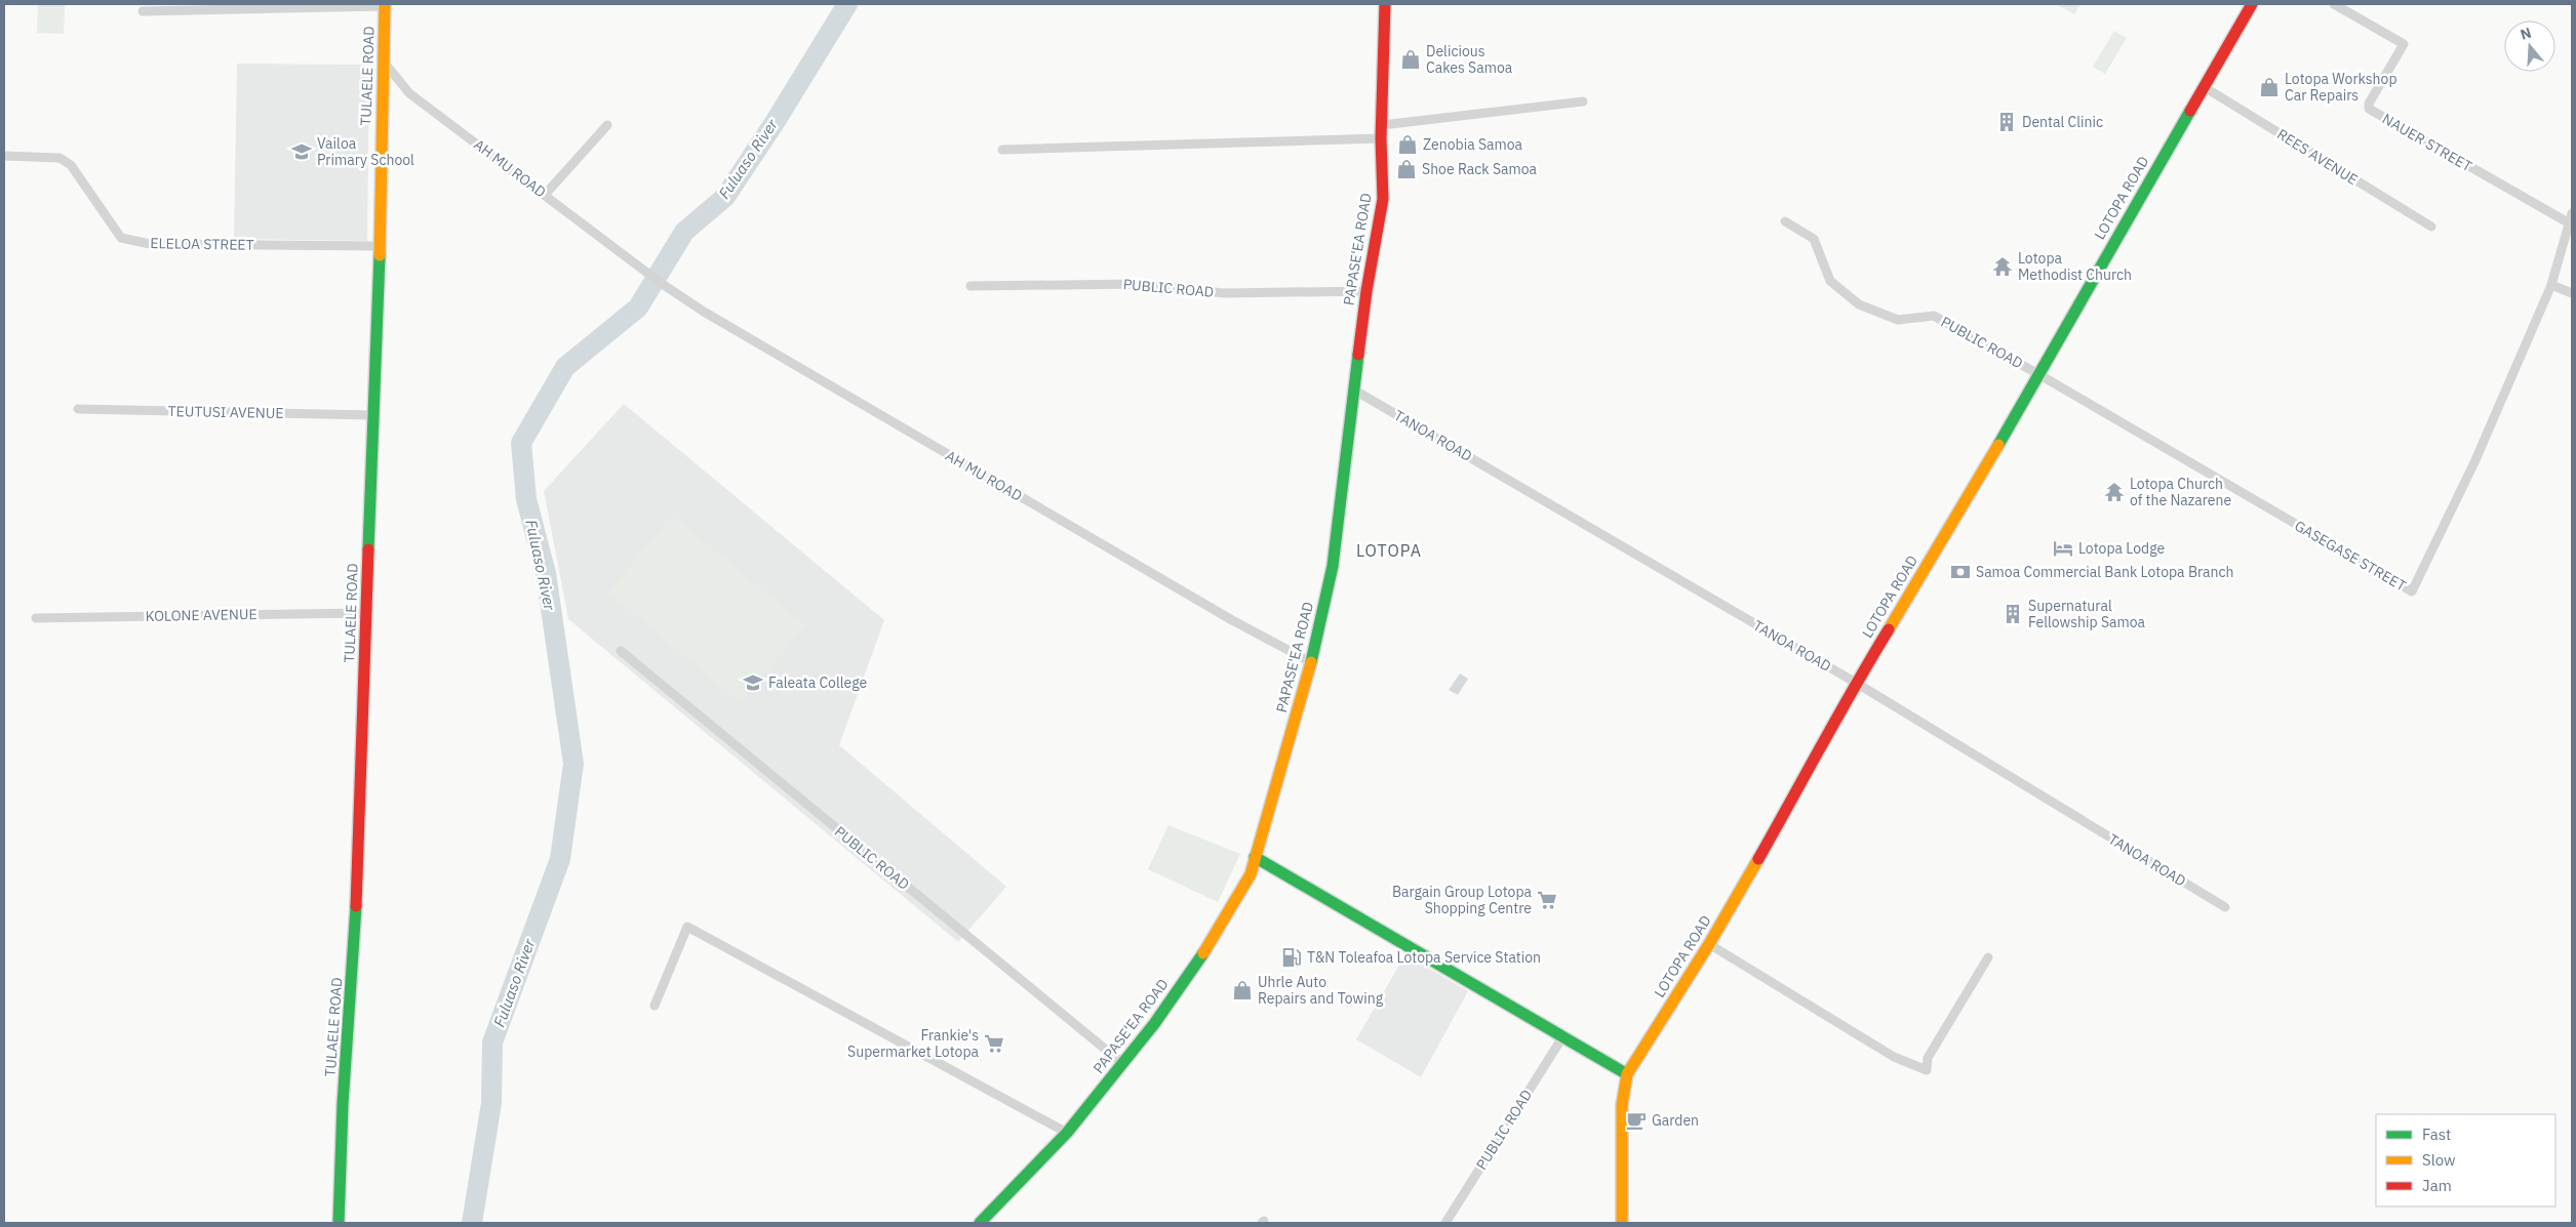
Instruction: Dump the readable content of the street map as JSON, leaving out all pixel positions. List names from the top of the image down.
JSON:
{
  "streets": {
    "street": [
      "TULAELE ROAD",
      "NAUER STREET",
      "REES AVENUE",
      "AH MU ROAD",
      "LOTOPA ROAD",
      "ELELOA STREET",
      "PAPASE'EA ROAD",
      "PUBLIC ROAD",
      "TEUTUSI AVENUE",
      "TANOA ROAD",
      "GASEGASE STREET",
      "KOLONE AVENUE"
    ]
  },
  "crossings": [
    ["TULAELE ROAD", "AH MU ROAD"],
    ["TULAELE ROAD", "ELELOA STREET"],
    ["TULAELE ROAD", "TEUTUSI AVENUE"],
    ["TULAELE ROAD", "KOLONE AVENUE"],
    ["NAUER STREET", "GASEGASE STREET"],
    ["REES AVENUE", "LOTOPA ROAD"],
    ["AH MU ROAD", "PAPASE'EA ROAD"],
    ["LOTOPA ROAD", "PUBLIC ROAD"],
    ["LOTOPA ROAD", "TANOA ROAD"],
    ["LOTOPA ROAD", "GASEGASE STREET"],
    ["PAPASE'EA ROAD", "PUBLIC ROAD"],
    ["PAPASE'EA ROAD", "TANOA ROAD"],
    ["PUBLIC ROAD", "GASEGASE STREET"]
  ],
  "districts": ["LOTOPA"],
  "water": ["Fuluaso River"],
  "places": {
    "shop": [
      "Delicious Cakes Samoa",
      "Lotopa Workshop Car Repairs",
      "Zenobia Samoa",
      "Shoe Rack Samoa",
      "Uhrle Auto Repairs and Towing"
    ],
    "building": ["Dental Clinic", "Supernatural Fellowship Samoa"],
    "school or university": ["Vailoa Primary School", "Faleata College"],
    "temple": ["Lotopa Methodist Church", "Lotopa Church of the Nazarene"],
    "hotel": ["Lotopa Lodge"],
    "bank": ["Samoa Commercial Bank Lotopa Branch"],
    "supermarket": ["Bargain Group Lotopa Shopping Centre", "Frankie's Supermarket Lotopa"],
    "fuel station": ["T&N Toleafoa Lotopa Service Station"],
    "cafe": ["Garden"]
  },
  "legend": ["Fast", "Slow", "Jam"],
  "north": "top"
}
